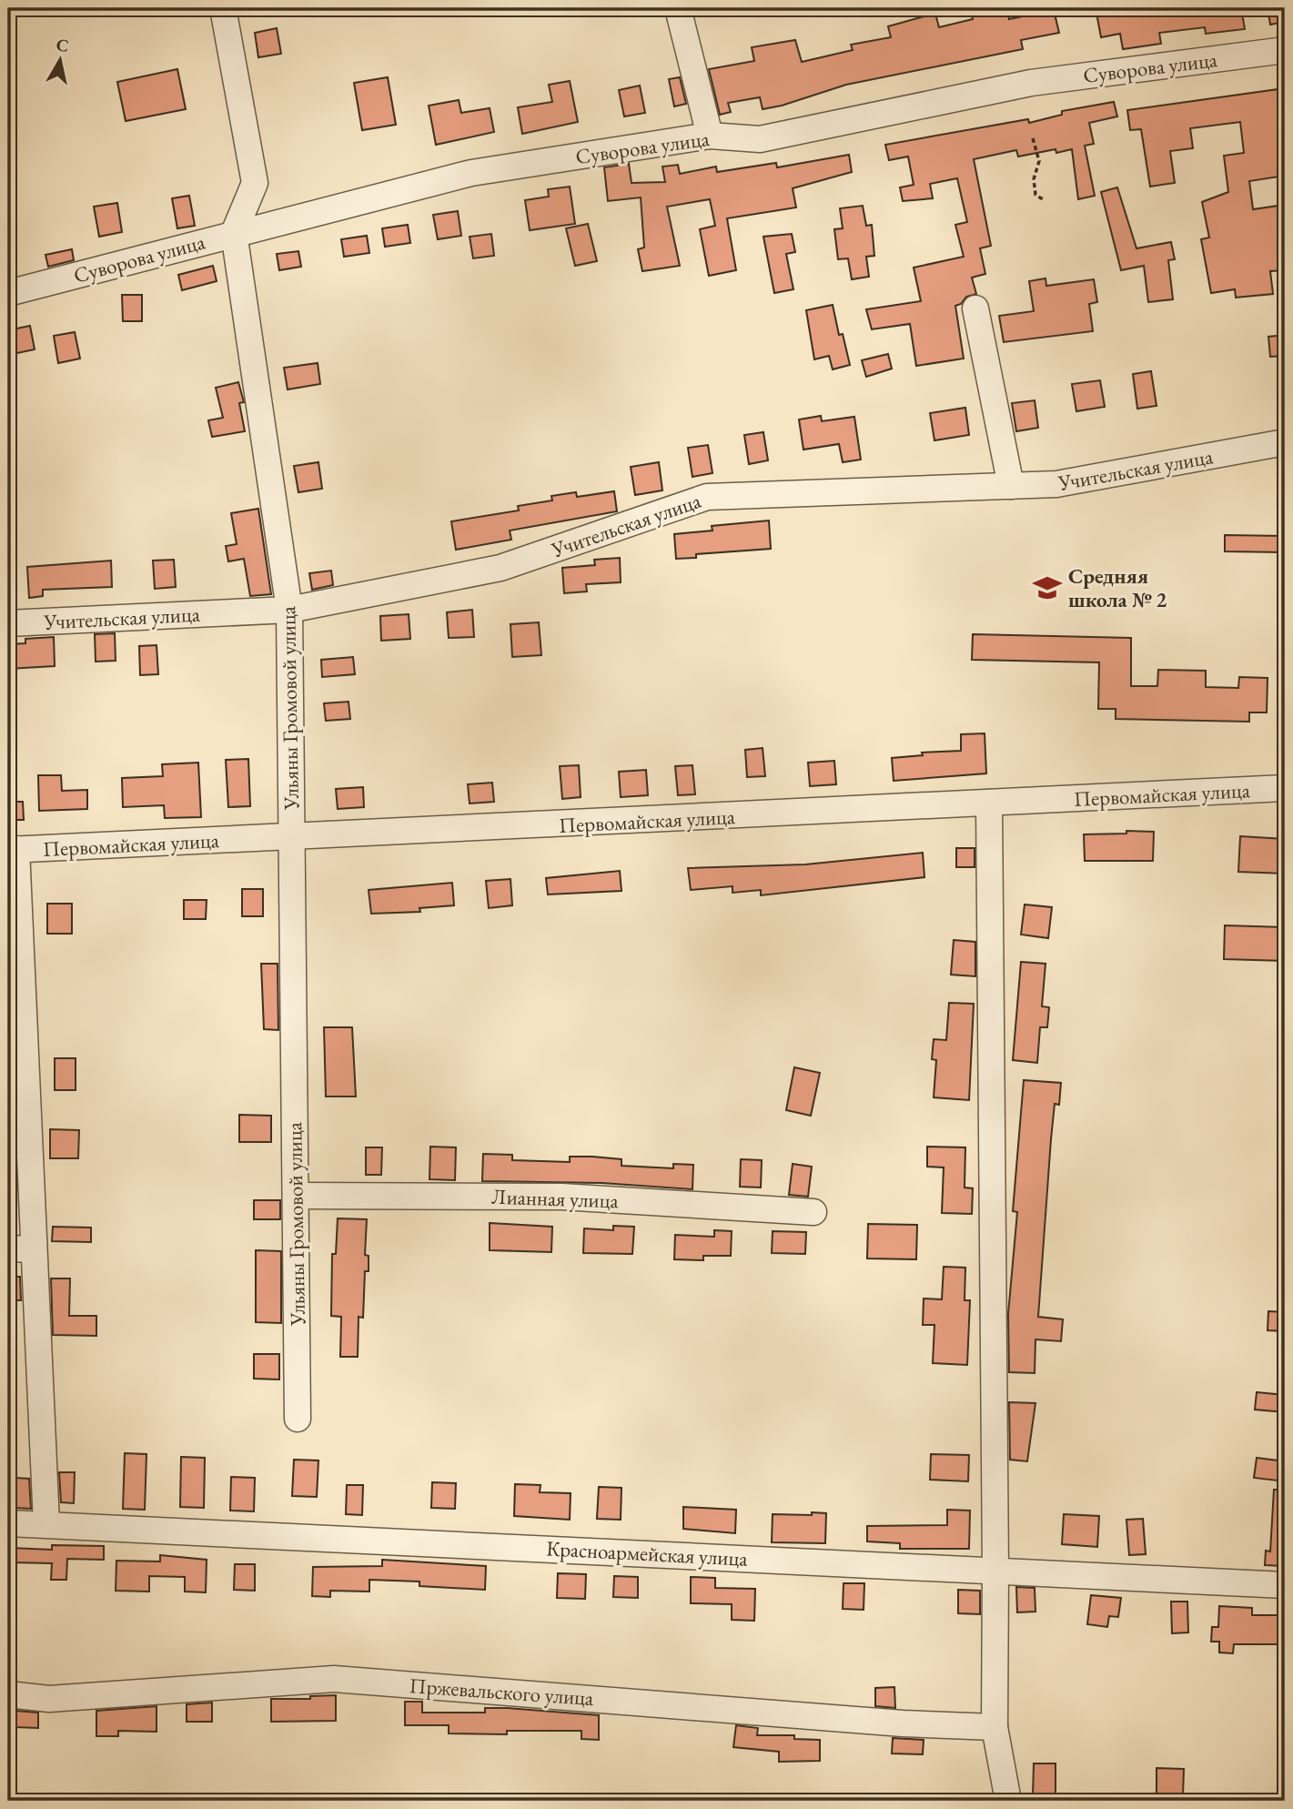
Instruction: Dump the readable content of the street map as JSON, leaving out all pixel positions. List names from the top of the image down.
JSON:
{
  "streets": {
    "street": [
      "Суворова улица",
      "Учительская улица",
      "Ульяны Громовой улица",
      "Первомайская улица",
      "Лианная улица",
      "Красноармейская улица",
      "Пржевальского улица"
    ]
  },
  "crossings": [
    ["Суворова улица", "Ульяны Громовой улица"],
    ["Учительская улица", "Ульяны Громовой улица"],
    ["Ульяны Громовой улица", "Первомайская улица"],
    ["Ульяны Громовой улица", "Лианная улица"]
  ],
  "places": {
    "school or university": ["Средняя школа № 2"]
  },
  "north": "top"
}
